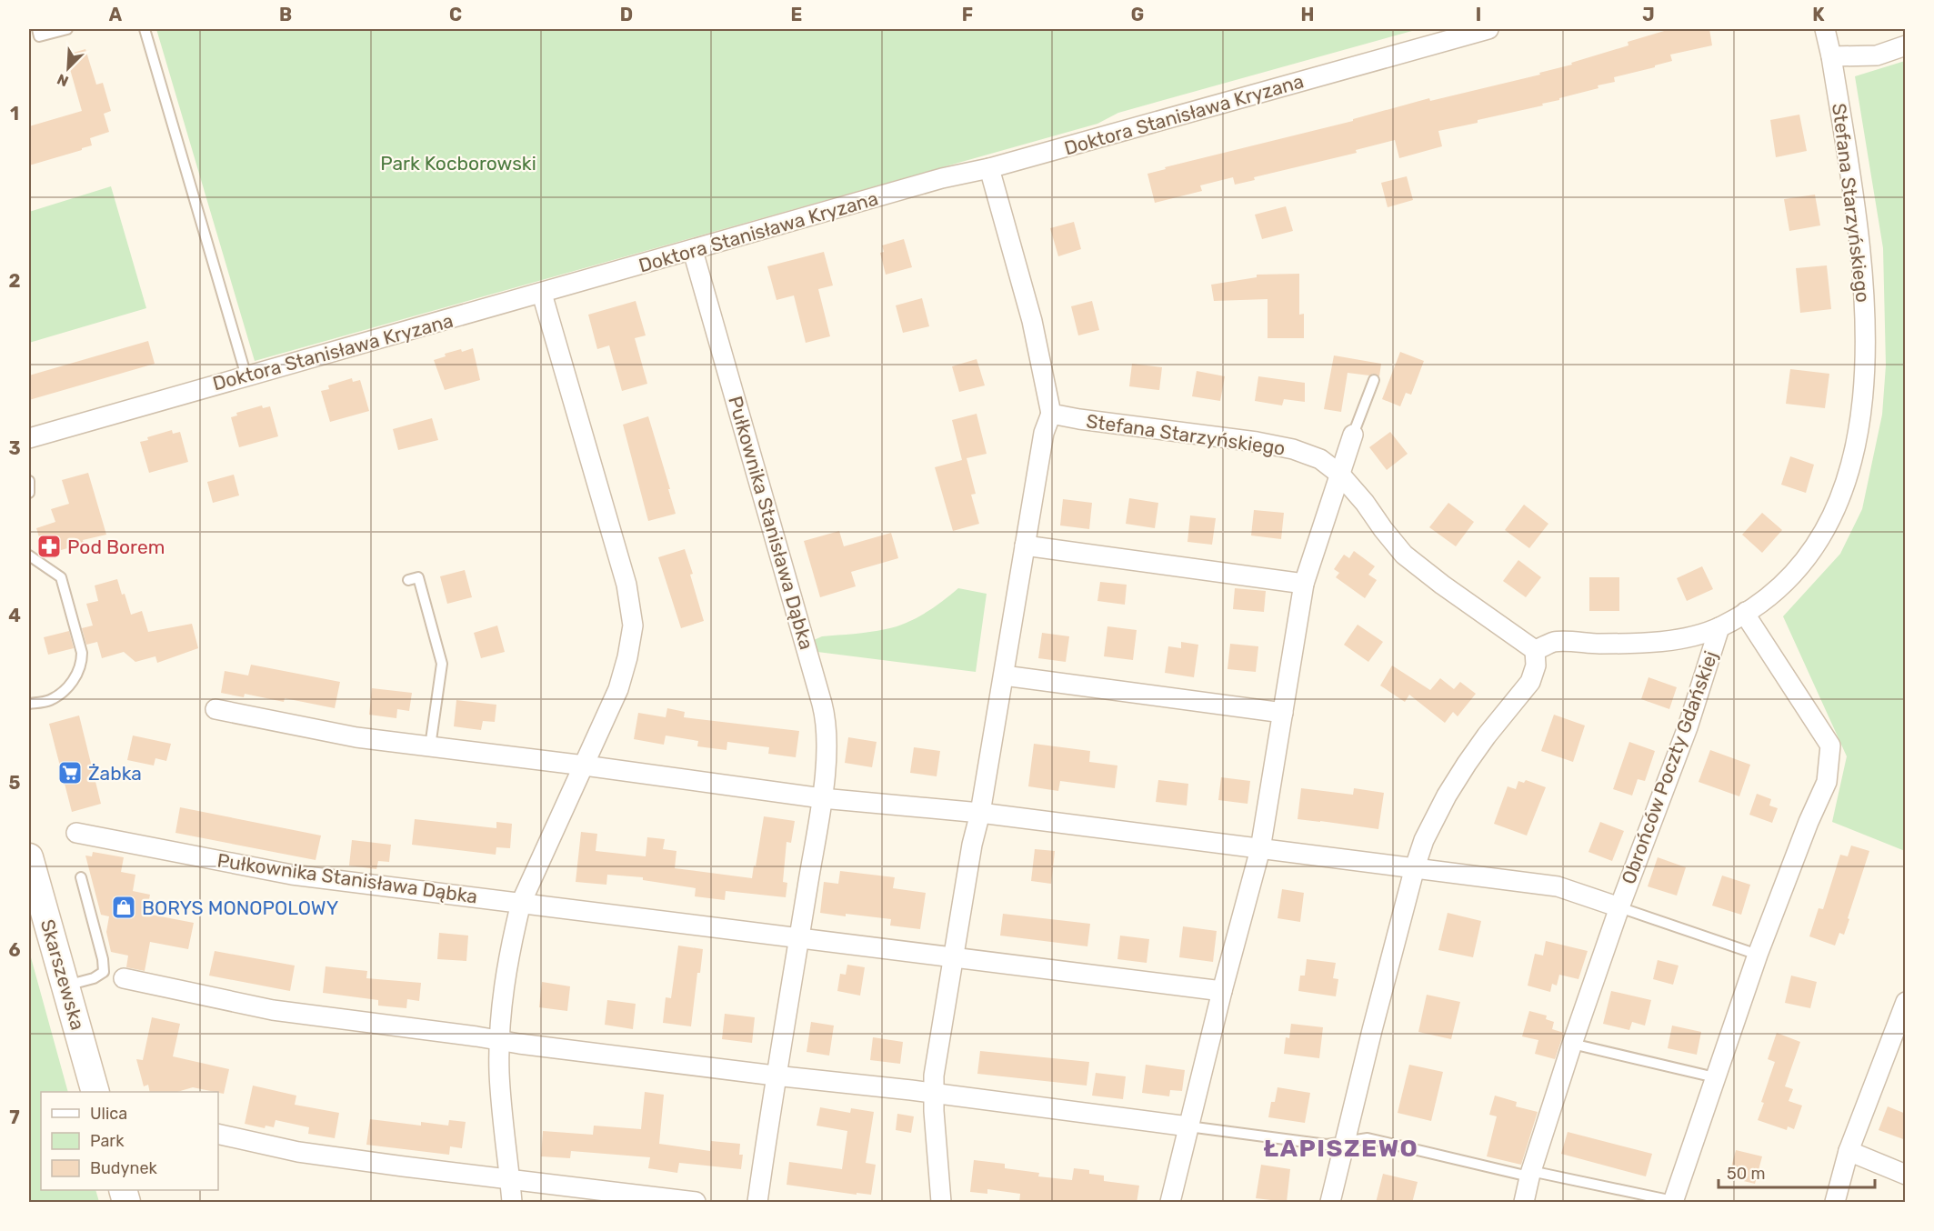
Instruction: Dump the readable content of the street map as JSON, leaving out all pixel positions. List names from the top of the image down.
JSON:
{
  "streets": {
    "main road": ["Skarszewska"],
    "street": [
      "Doktora Stanisława Kryzana",
      "Stefana Starzyńskiego",
      "Pułkownika Stanisława Dąbka",
      "Obrońców Poczty Gdańskiej"
    ]
  },
  "crossings": [
    ["Doktora Stanisława Kryzana", "Pułkownika Stanisława Dąbka"],
    ["Stefana Starzyńskiego", "Obrońców Poczty Gdańskiej"]
  ],
  "districts": ["ŁAPISZEWO"],
  "parks": ["Park Kocborowski"],
  "places": {
    "pharmacy": ["Pod Borem"],
    "supermarket": ["Żabka"],
    "shop": ["BORYS MONOPOLOWY"]
  },
  "legend": ["Ulica", "Park", "Budynek"],
  "scale_bar": "50 m",
  "north": "bottom left",
  "grid": {
    "columns": [
      "A",
      "B",
      "C",
      "D",
      "E",
      "F",
      "G",
      "H",
      "I",
      "J",
      "K"
    ],
    "rows": [
      "1",
      "2",
      "3",
      "4",
      "5",
      "6",
      "7"
    ]
  }
}
